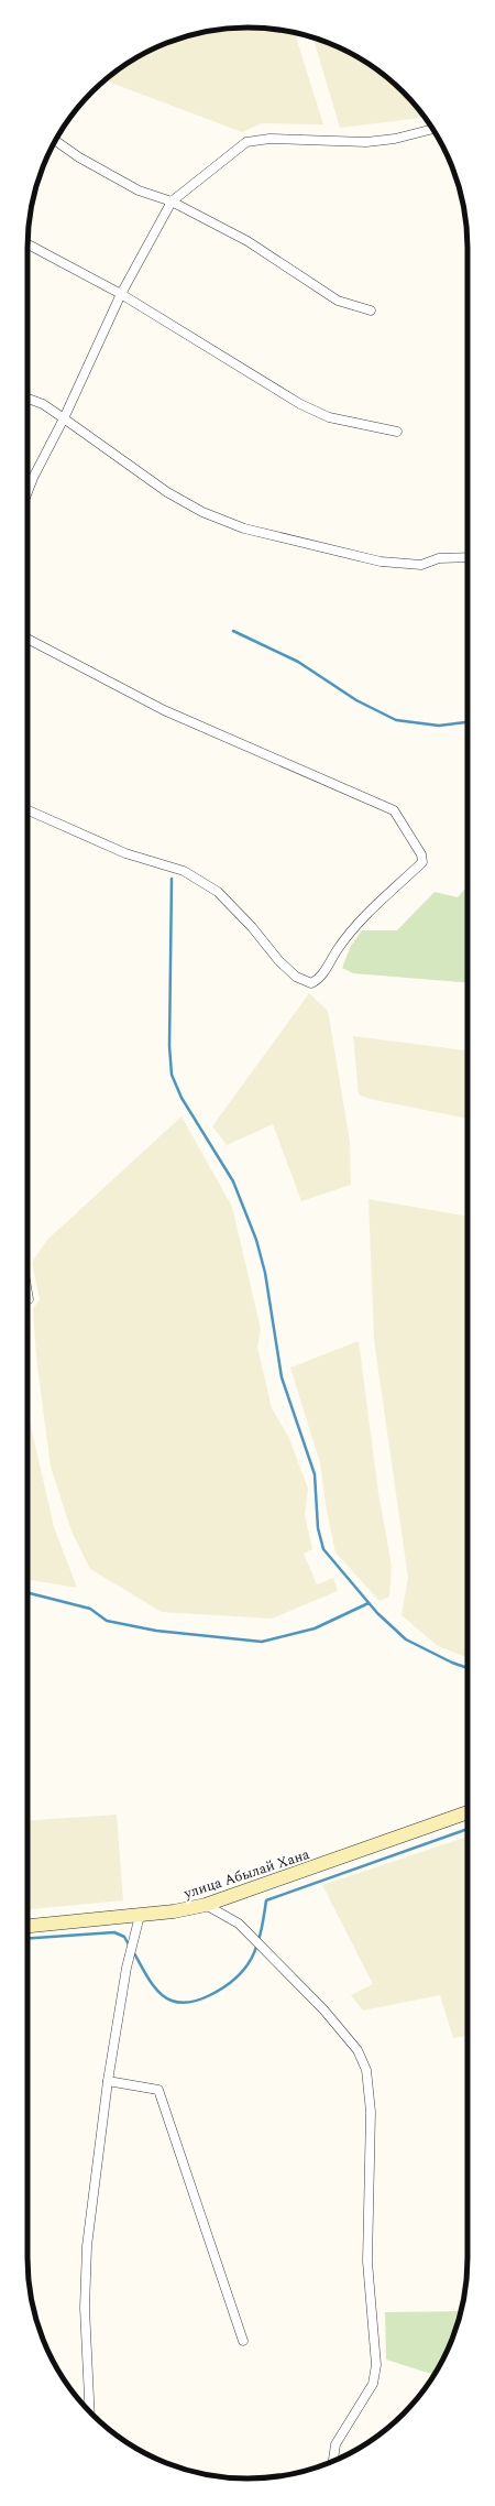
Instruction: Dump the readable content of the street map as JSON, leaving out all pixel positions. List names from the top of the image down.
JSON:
{
  "streets": {
    "main road": ["улица Абылай Хана"]
  }
}
